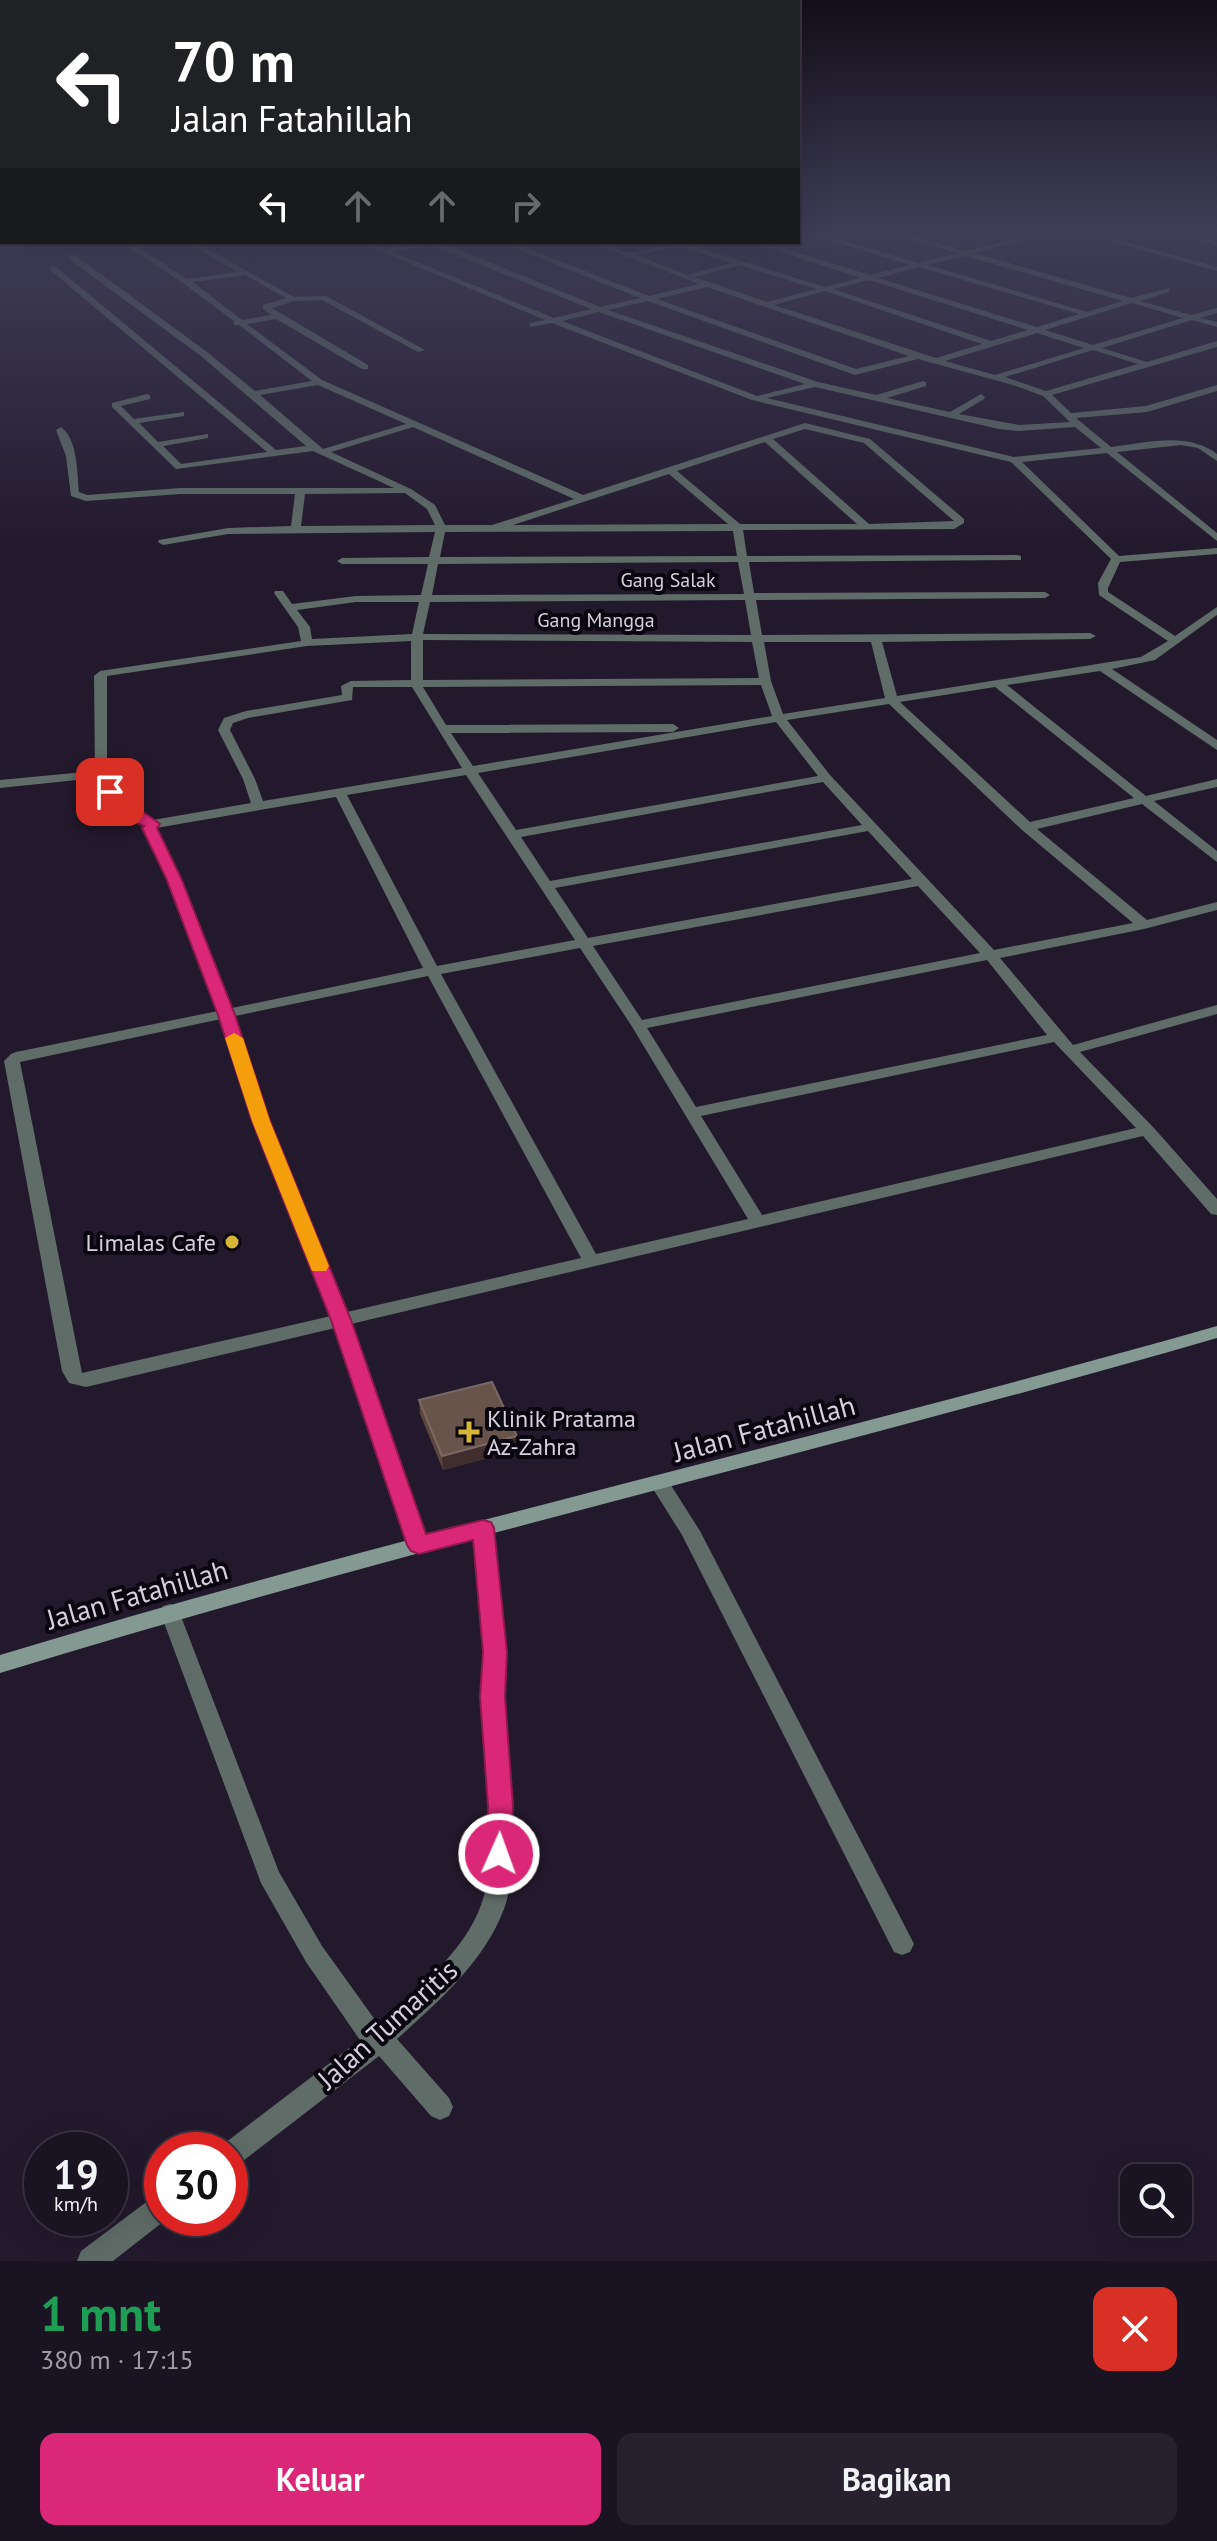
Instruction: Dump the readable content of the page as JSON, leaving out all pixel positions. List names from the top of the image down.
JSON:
{
  "streets": {
    "street": [
      "Gang Salak",
      "Gang Mangga",
      "Jalan Fatahillah",
      "Jalan Tumaritis"
    ]
  },
  "crossings": [
    ["Jalan Fatahillah", "Jalan Tumaritis"]
  ],
  "places": {
    "other": ["Limalas Cafe"],
    "health": ["Klinik Pratama Az-Zahra"]
  },
  "page": {
    "turn": ["70 m", "Jalan Fatahillah"],
    "speed": "19 km/h",
    "limit": "30",
    "heading": ["1 mnt", "380 m · 17:15"],
    "buttons": ["Keluar", "Bagikan"]
  }
}
